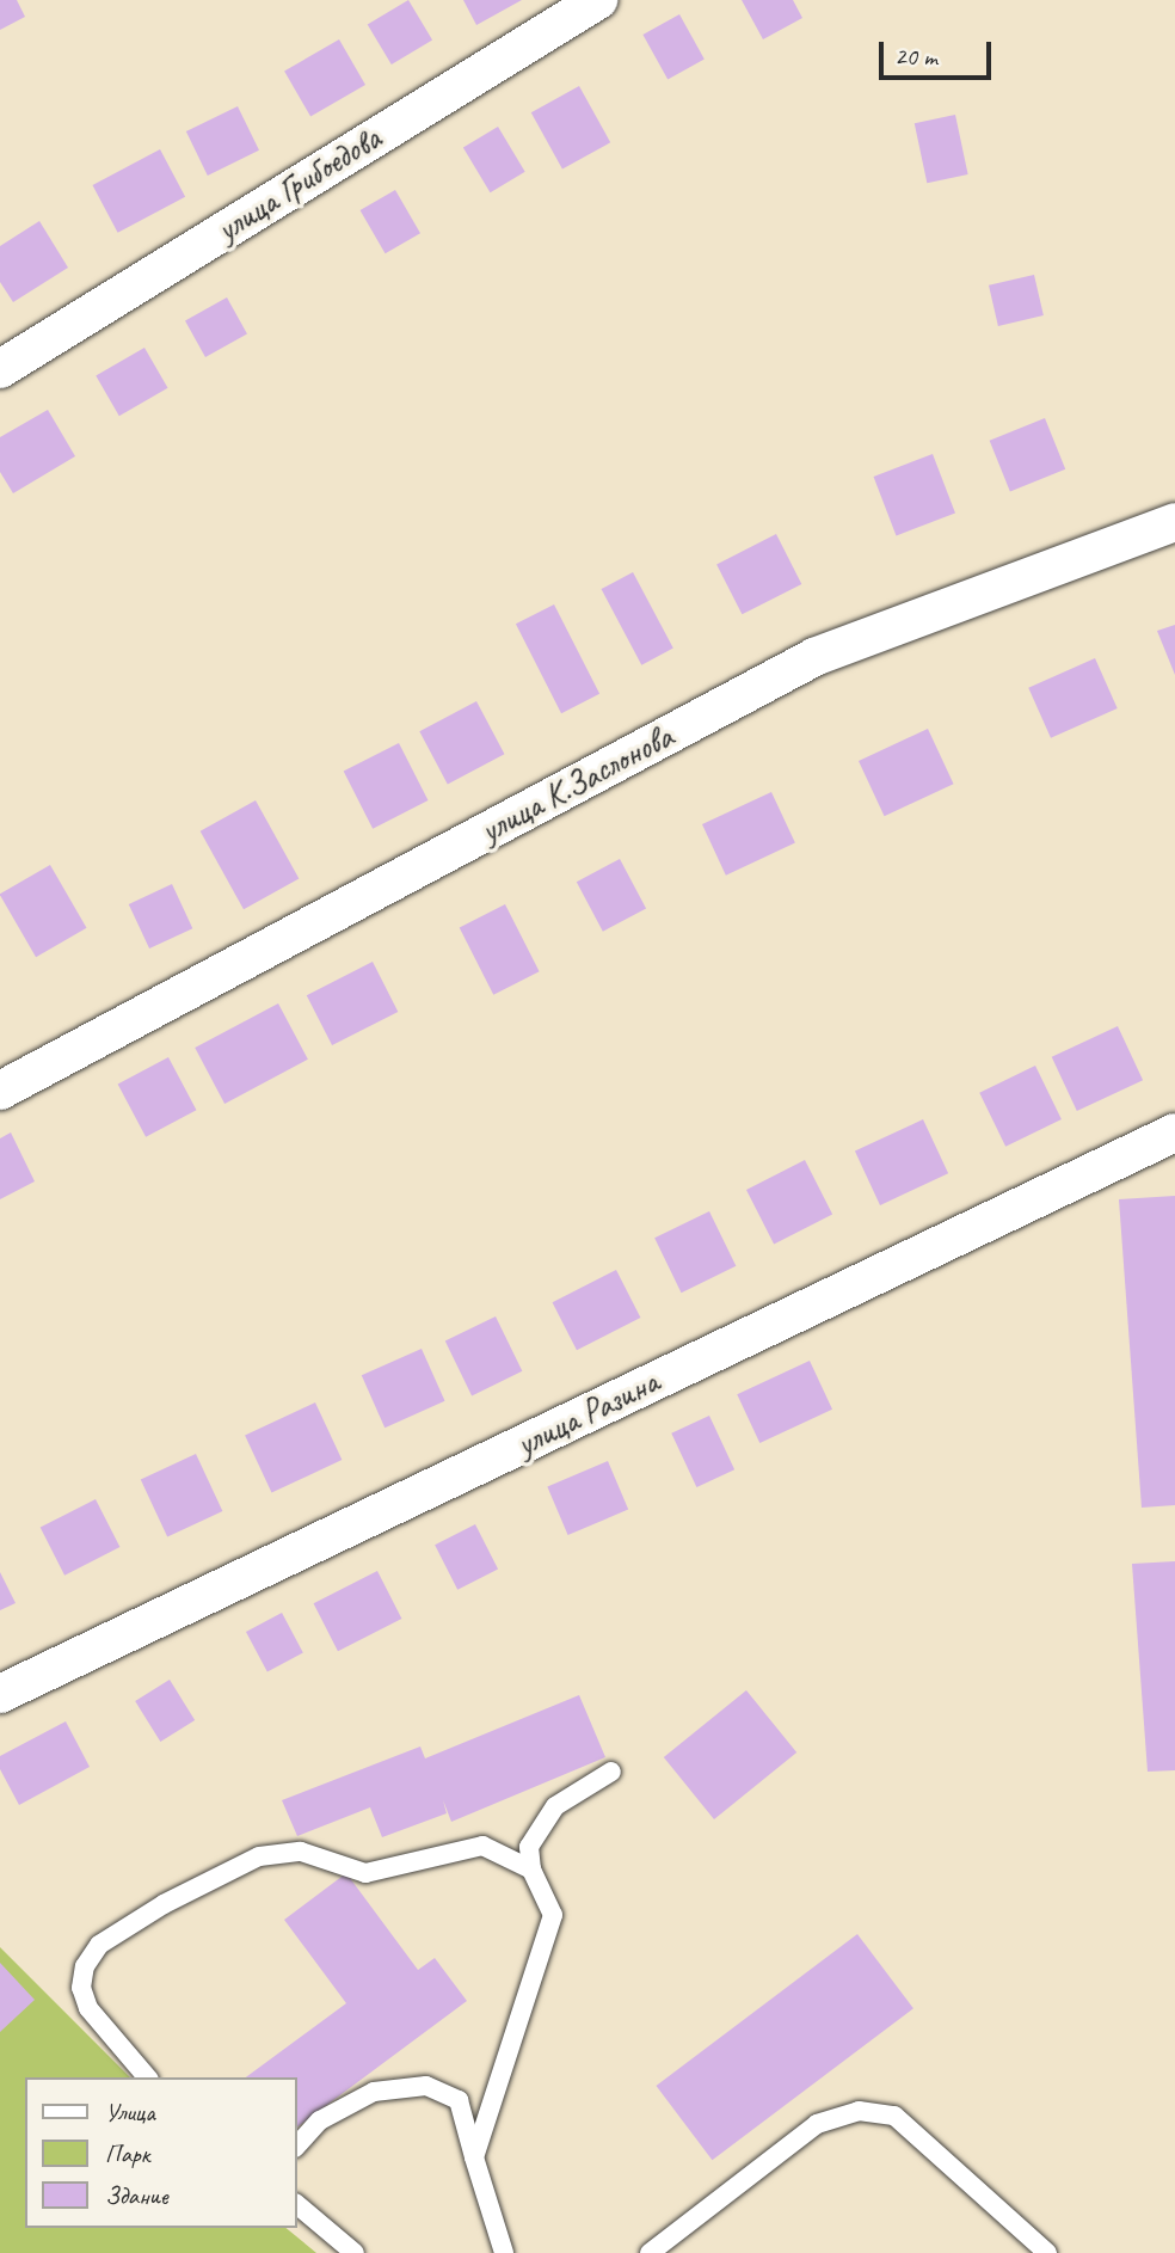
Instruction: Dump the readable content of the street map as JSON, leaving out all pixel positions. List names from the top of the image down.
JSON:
{
  "streets": {
    "street": ["улица Грибоедова", "улица К.Заслонова", "улица Разина"]
  },
  "legend": ["Улица", "Парк", "Здание"],
  "scale_bar": "20 m"
}
